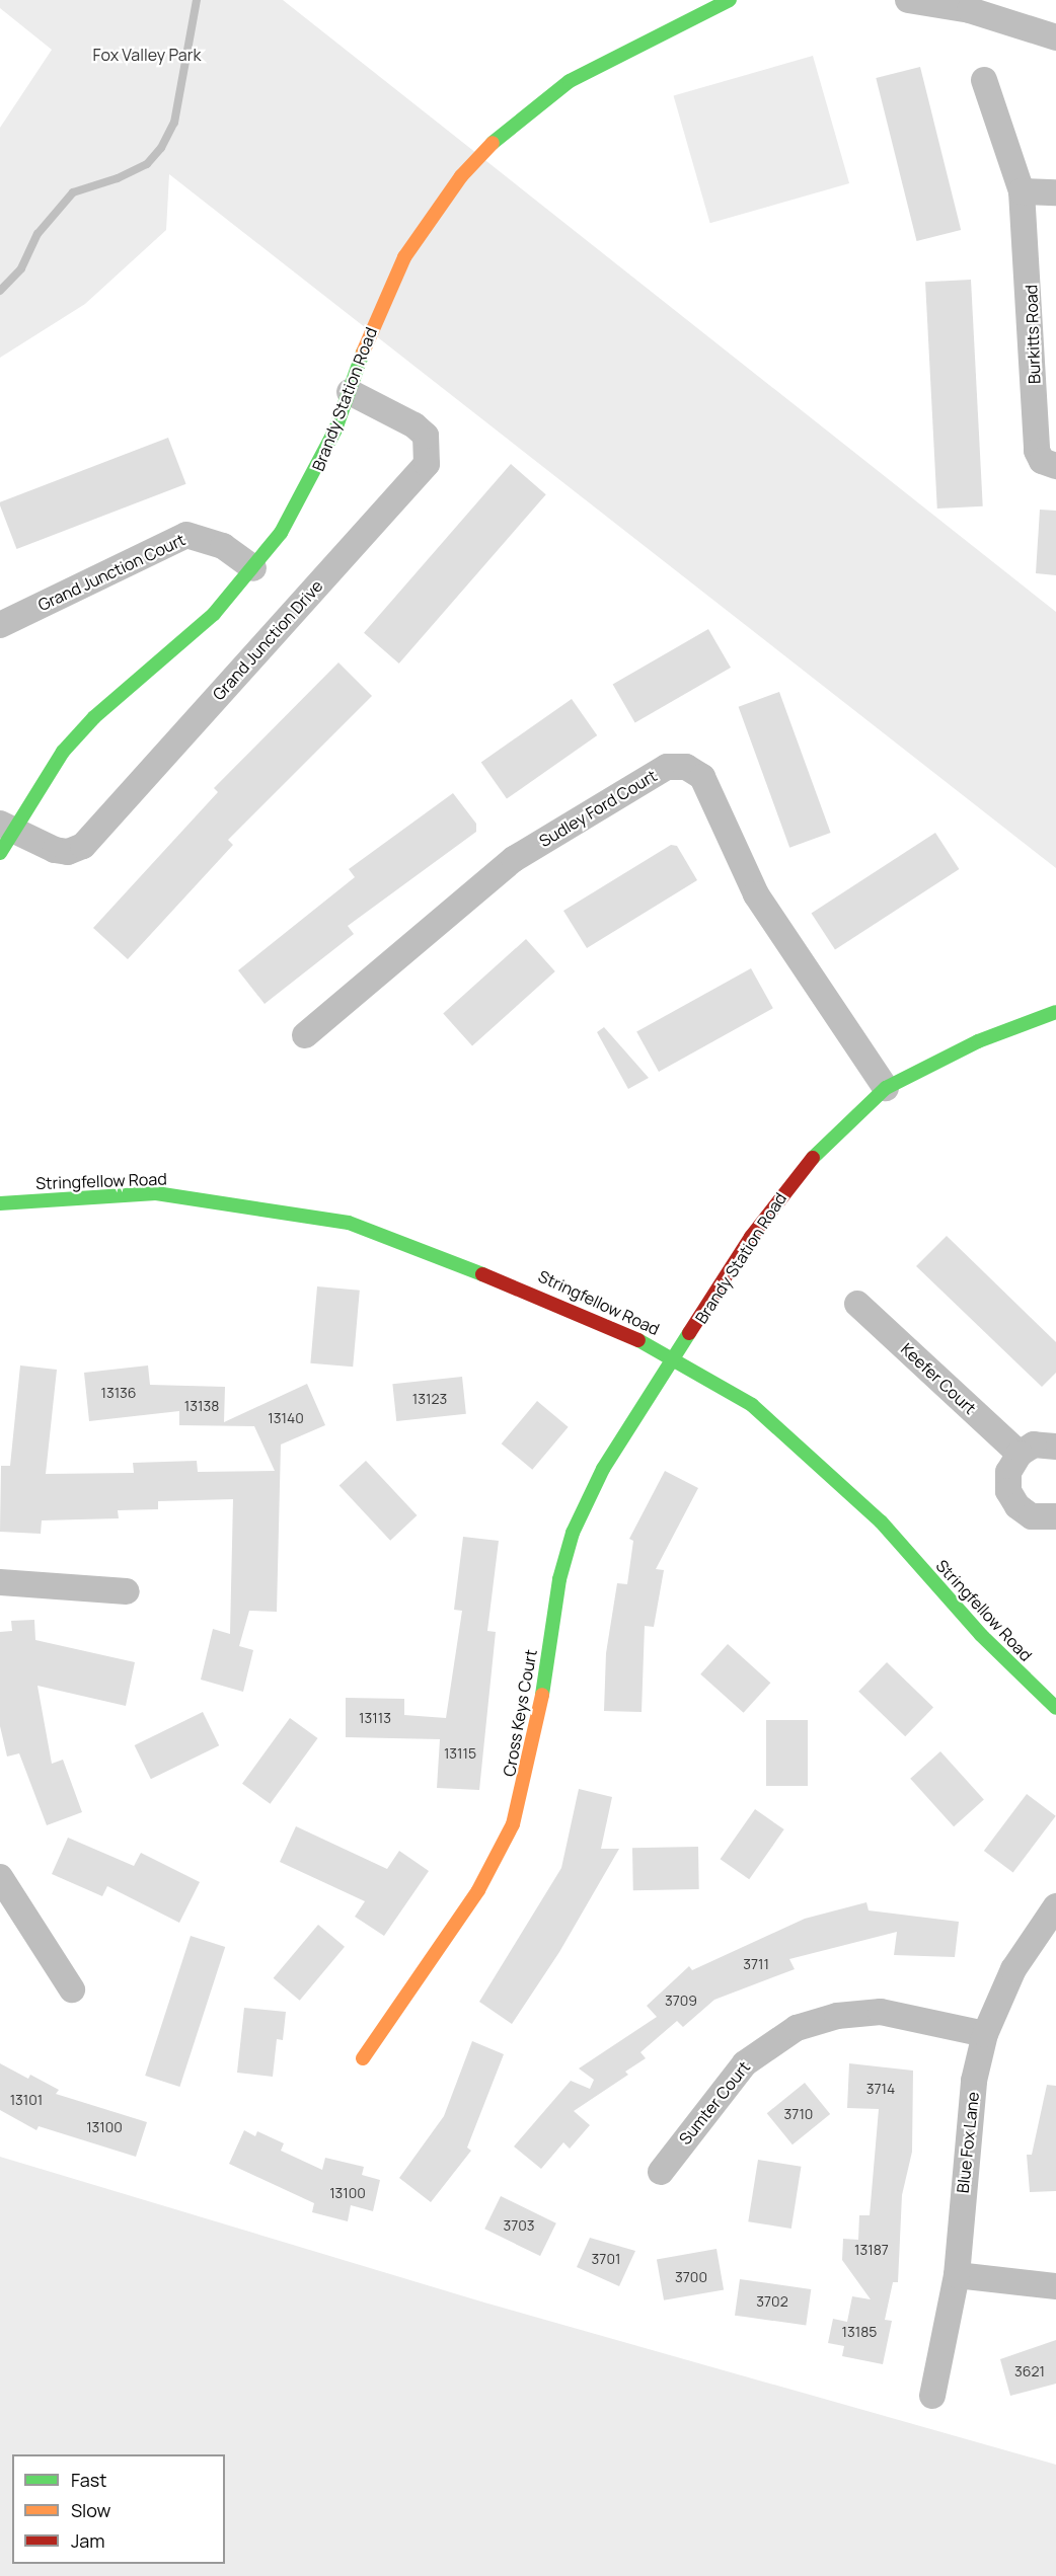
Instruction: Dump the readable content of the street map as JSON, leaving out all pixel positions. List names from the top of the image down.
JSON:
{
  "streets": {
    "street": [
      "Burkitts Road",
      "Brandy Station Road",
      "Grand Junction Court",
      "Grand Junction Drive",
      "Sudley Ford Court",
      "Stringfellow Road",
      "Keefer Court",
      "Cross Keys Court",
      "Sumter Court",
      "Blue Fox Lane"
    ]
  },
  "crossings": [
    ["Brandy Station Road", "Grand Junction Court"],
    ["Brandy Station Road", "Grand Junction Drive"],
    ["Brandy Station Road", "Sudley Ford Court"],
    ["Brandy Station Road", "Stringfellow Road"],
    ["Brandy Station Road", "Cross Keys Court"],
    ["Stringfellow Road", "Cross Keys Court"],
    ["Sumter Court", "Blue Fox Lane"]
  ],
  "parks": ["Fox Valley Park"],
  "house_numbers": [
    "13136",
    "13123",
    "13138",
    "13140",
    "13113",
    "13115",
    "3711",
    "3709",
    "3714",
    "13101",
    "3710",
    "13100",
    "13100",
    "3703",
    "13187",
    "3701",
    "3700",
    "3702",
    "13185",
    "3621"
  ],
  "legend": ["Fast", "Slow", "Jam"]
}
